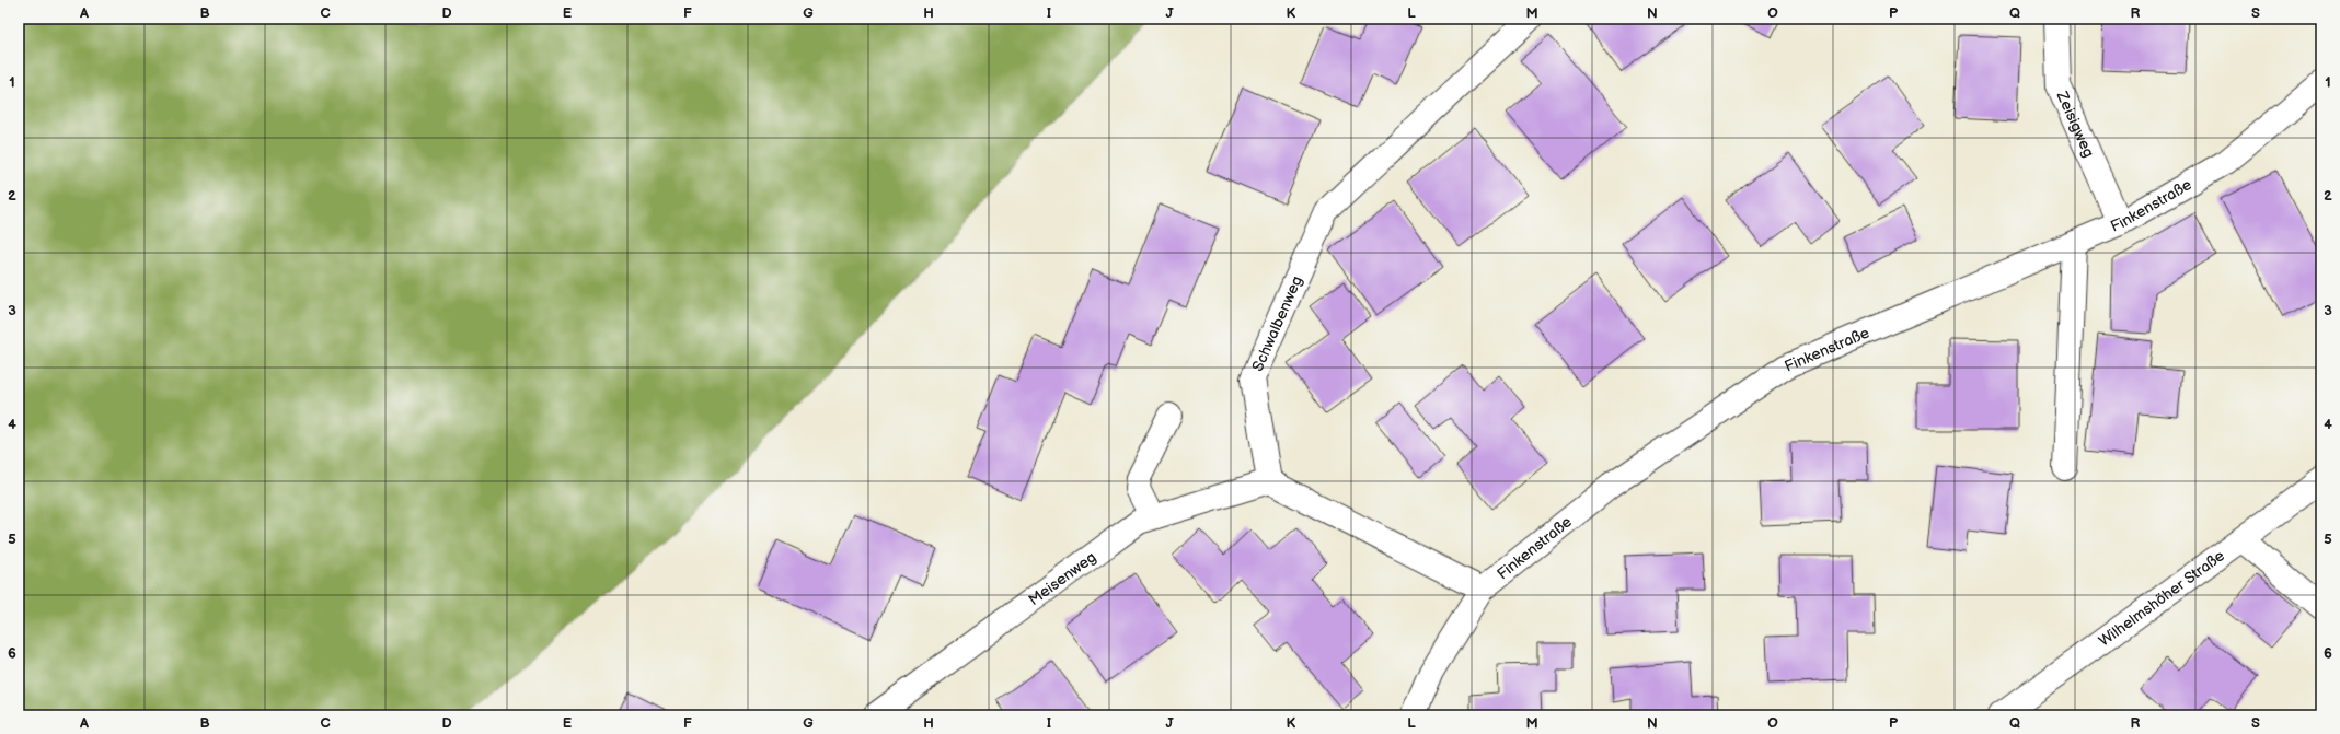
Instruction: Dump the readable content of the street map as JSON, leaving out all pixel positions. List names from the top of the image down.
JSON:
{
  "streets": {
    "street": [
      "Zeisigweg",
      "Finkenstraße",
      "Schwalbenweg",
      "Meisenweg",
      "Wilhelmshöher Straße"
    ]
  },
  "crossings": [
    ["Zeisigweg", "Finkenstraße"],
    ["Schwalbenweg", "Meisenweg"]
  ],
  "grid": {
    "columns": [
      "A",
      "B",
      "C",
      "D",
      "E",
      "F",
      "G",
      "H",
      "I",
      "J",
      "K",
      "L",
      "M",
      "N",
      "O",
      "P",
      "Q",
      "R",
      "S"
    ],
    "rows": [
      "1",
      "2",
      "3",
      "4",
      "5",
      "6"
    ]
  }
}
